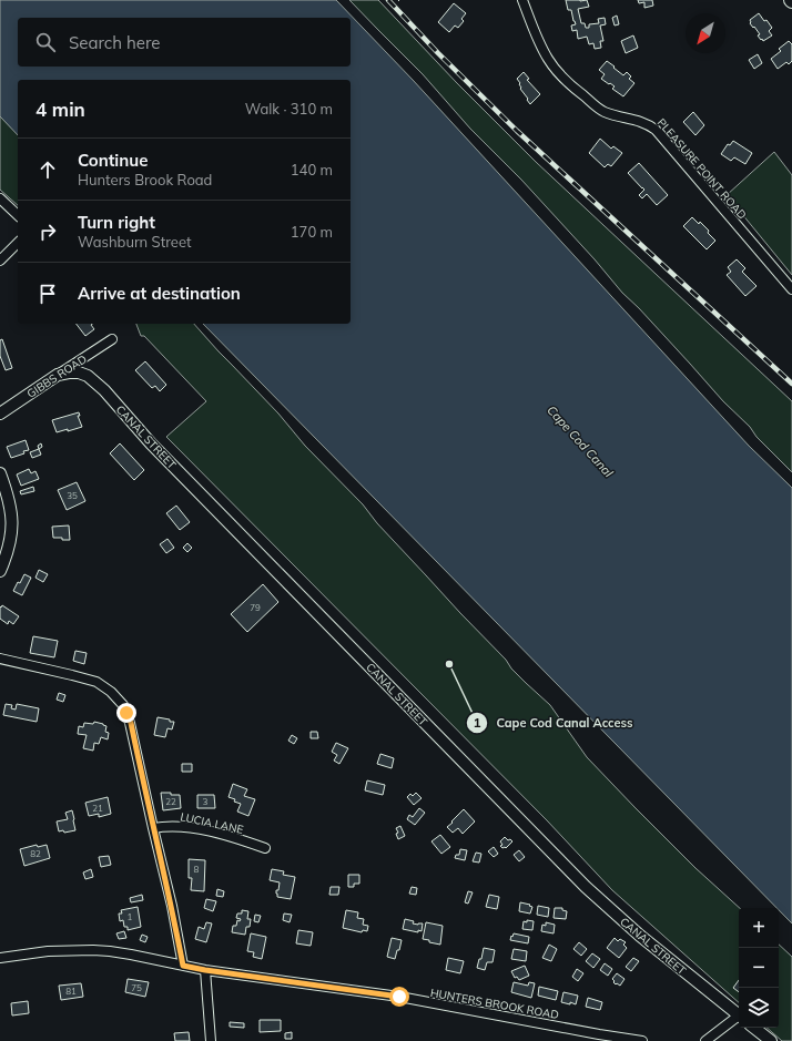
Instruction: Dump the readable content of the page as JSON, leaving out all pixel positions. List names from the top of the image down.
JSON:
{
  "streets": {
    "street": [
      "PLEASURE POINT ROAD",
      "GIBBS ROAD",
      "CANAL STREET",
      "LUCIA LANE",
      "HUNTERS BROOK ROAD"
    ]
  },
  "crossings": [
    ["GIBBS ROAD", "CANAL STREET"]
  ],
  "water": ["Cape Cod Canal"],
  "places": ["Cape Cod Canal Access"],
  "house_numbers": [
    "35",
    "79",
    "22",
    "3",
    "21",
    "82",
    "8",
    "1",
    "75",
    "81"
  ],
  "north": "bottom left",
  "page": {
    "search": "Search here",
    "heading": ["4 min", "Walk · 310 m"],
    "list": [
      ["Continue", "Hunters Brook Road", "140 m"],
      ["Turn right", "Washburn Street", "170 m"],
      "Arrive at destination"
    ],
    "map_buttons": ["+", "−"]
  }
}
